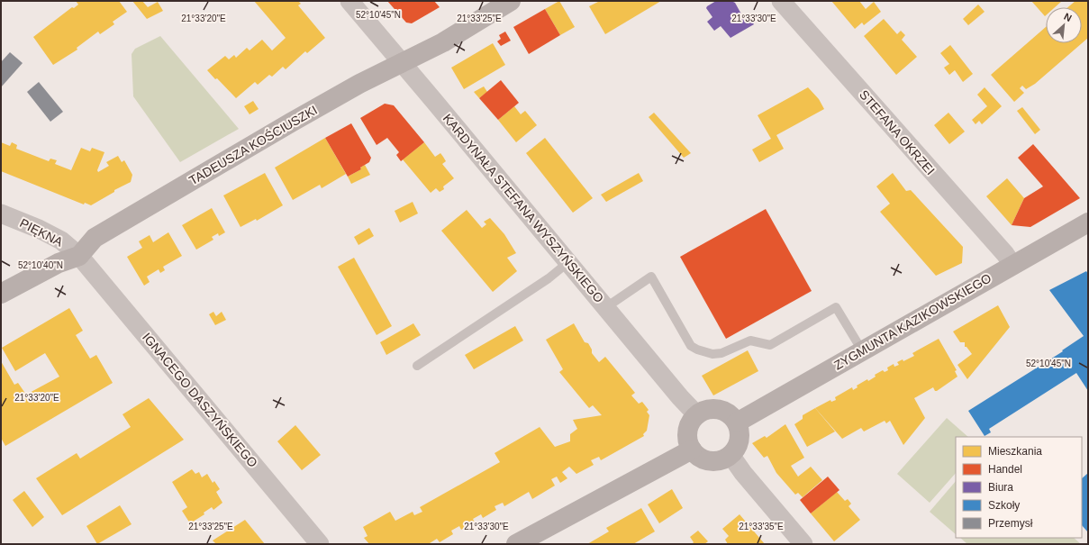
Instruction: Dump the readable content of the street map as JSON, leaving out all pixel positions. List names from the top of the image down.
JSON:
{
  "streets": {
    "street": [
      "STEFANA OKRZEI",
      "TADEUSZA KOŚCIUSZKI",
      "KARDYNAŁA STEFANA WYSZYŃSKIEGO",
      "PIĘKNA",
      "ZYGMUNTA KAZIKOWSKIEGO",
      "IGNACEGO DASZYŃSKIEGO"
    ]
  },
  "crossings": [
    ["STEFANA OKRZEI", "ZYGMUNTA KAZIKOWSKIEGO"],
    ["TADEUSZA KOŚCIUSZKI", "KARDYNAŁA STEFANA WYSZYŃSKIEGO"],
    ["TADEUSZA KOŚCIUSZKI", "PIĘKNA"],
    ["TADEUSZA KOŚCIUSZKI", "IGNACEGO DASZYŃSKIEGO"],
    ["KARDYNAŁA STEFANA WYSZYŃSKIEGO", "ZYGMUNTA KAZIKOWSKIEGO"],
    ["PIĘKNA", "IGNACEGO DASZYŃSKIEGO"]
  ],
  "legend": [
    "Mieszkania",
    "Handel",
    "Biura",
    "Szkoły",
    "Przemysł"
  ],
  "north": "top right",
  "coordinates": [
    "52°10'45\"N",
    "21°33'20\"E",
    "21°33'25\"E",
    "21°33'30\"E",
    "52°10'40\"N",
    "21°33'35\"E"
  ]
}
